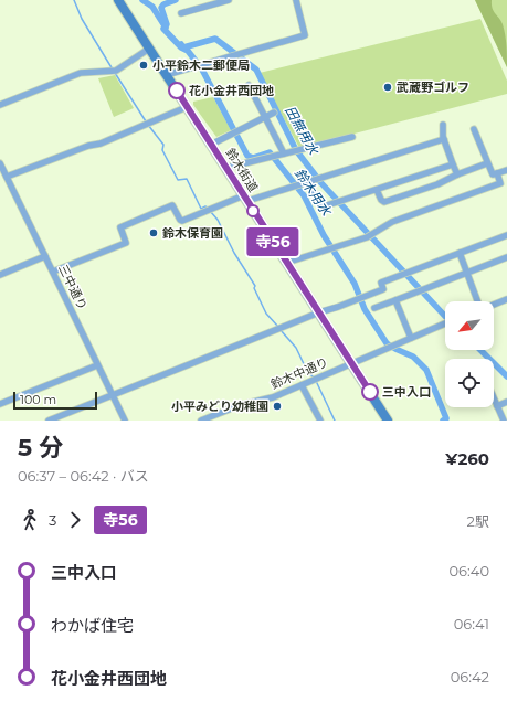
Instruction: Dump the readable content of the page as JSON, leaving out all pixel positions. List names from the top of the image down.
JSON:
{
  "streets": {
    "main road": ["鈴木街道"],
    "street": ["三中通り", "鈴木中通り"]
  },
  "crossings": [
    ["鈴木街道", "鈴木中通り"]
  ],
  "water": ["田無用水", "鈴木用水"],
  "places": [
    "小平鈴木二郵便局",
    "武蔵野ゴルフ",
    "花小金井西団地",
    "鈴木保育園",
    "三中入口",
    "小平みどり幼稚園"
  ],
  "lines": ["bus line 寺56"],
  "scale_bar": "100 m",
  "north": "bottom left",
  "page": {
    "on_map": "寺56",
    "scale": "100 m",
    "heading": ["5 分", "06:37 – 06:42 · バス", "¥260"],
    "legs": ["3", "寺56", "2駅"],
    "list": [
      {
        "name": "三中入口",
        "value": "06:40"
      },
      {
        "name": "わかば住宅",
        "value": "06:41"
      },
      {
        "name": "花小金井西団地",
        "value": "06:42"
      }
    ]
  }
}
